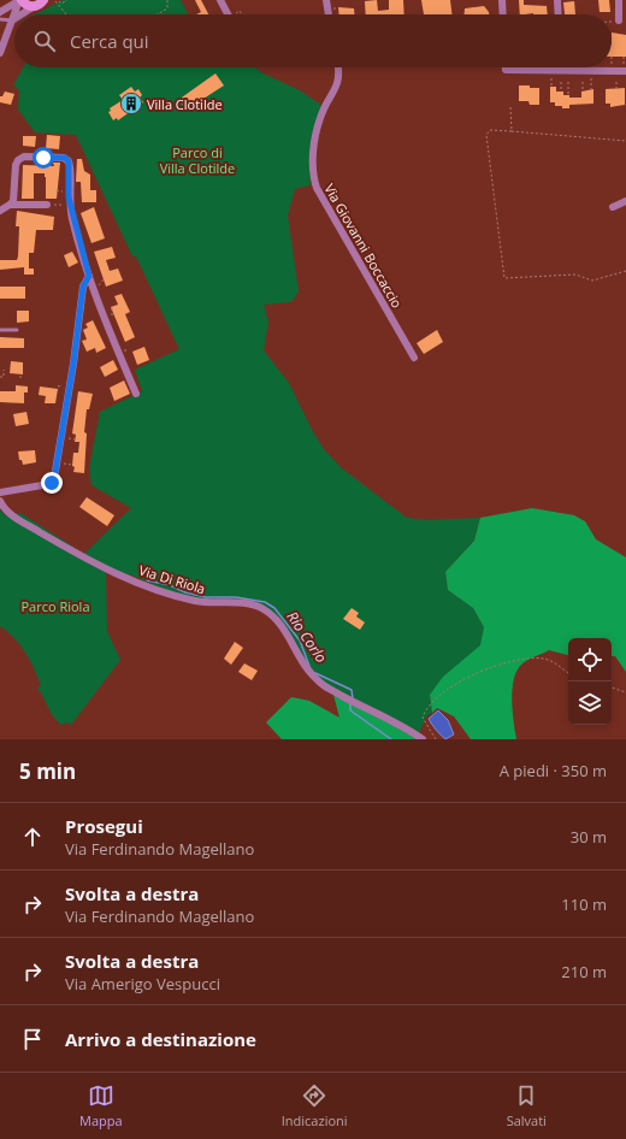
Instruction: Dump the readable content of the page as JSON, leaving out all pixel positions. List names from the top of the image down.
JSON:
{
  "streets": {
    "street": ["Via Giovanni Boccaccio", "Via Di Riola"]
  },
  "water": ["Rio Corlo"],
  "parks": ["Parco di Villa Clotilde", "Parco Riola"],
  "places": {
    "building": ["Villa Clotilde"]
  },
  "page": {
    "search": "Cerca qui",
    "heading": ["5 min", "A piedi · 350 m"],
    "list": [
      ["Prosegui", "Via Ferdinando Magellano", "30 m"],
      ["Svolta a destra", "Via Ferdinando Magellano", "110 m"],
      ["Svolta a destra", "Via Amerigo Vespucci", "210 m"],
      "Arrivo a destinazione"
    ],
    "nav": ["Mappa", "Indicazioni", "Salvati"]
  }
}
